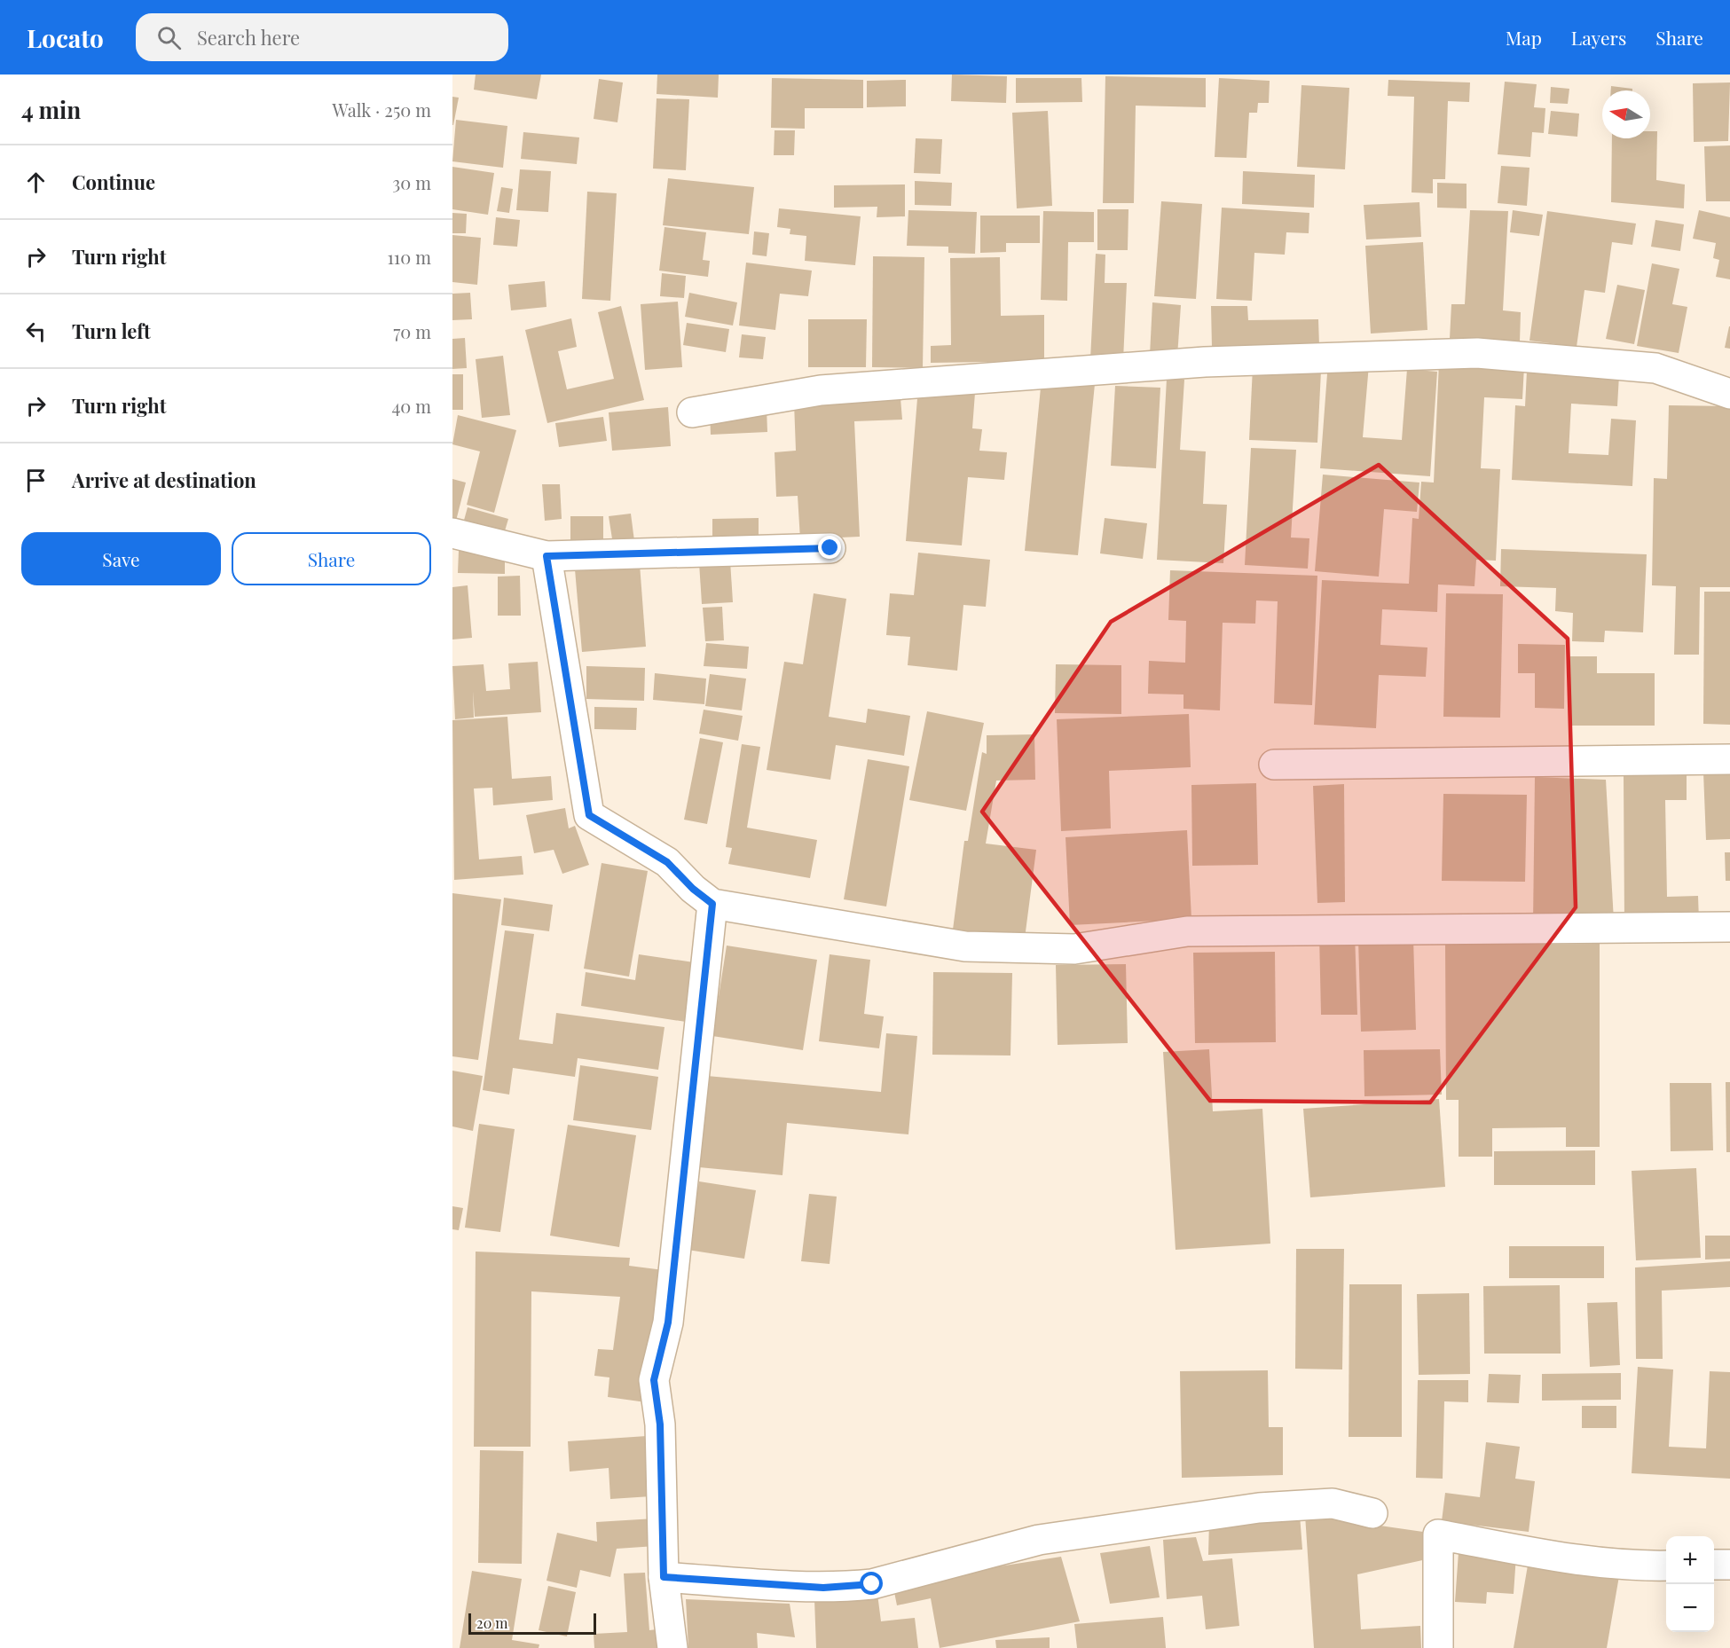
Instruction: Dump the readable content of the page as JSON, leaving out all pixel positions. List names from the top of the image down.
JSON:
{
  "scale_bar": "20 m",
  "north": "left",
  "page": {
    "header": "Locato",
    "search": "Search here",
    "nav": ["Map", "Layers", "Share"],
    "heading": ["4 min", "Walk · 250 m"],
    "list": [
      ["Continue", "30 m"],
      ["Turn right", "110 m"],
      ["Turn left", "70 m"],
      ["Turn right", "40 m"],
      "Arrive at destination"
    ],
    "buttons": ["Save", "Share"],
    "map_buttons": ["+", "−"],
    "scale": "20 m"
  }
}
